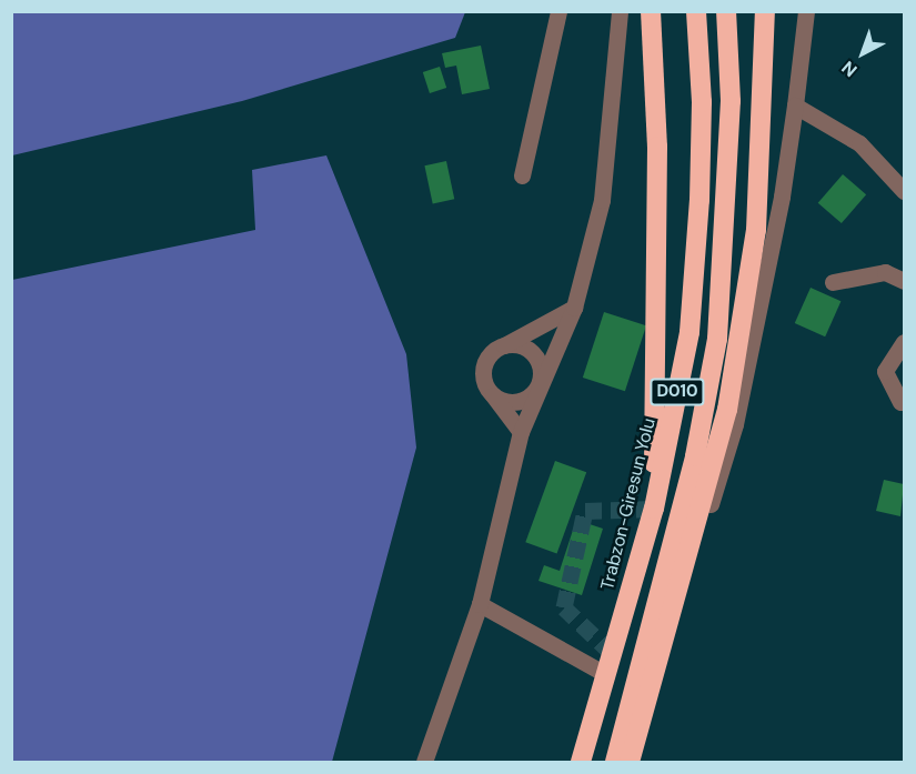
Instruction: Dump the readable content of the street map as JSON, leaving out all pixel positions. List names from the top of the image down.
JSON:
{
  "streets": {
    "highway": ["D010", "Trabzon-Giresun Yolu"]
  },
  "north": "bottom left"
}
